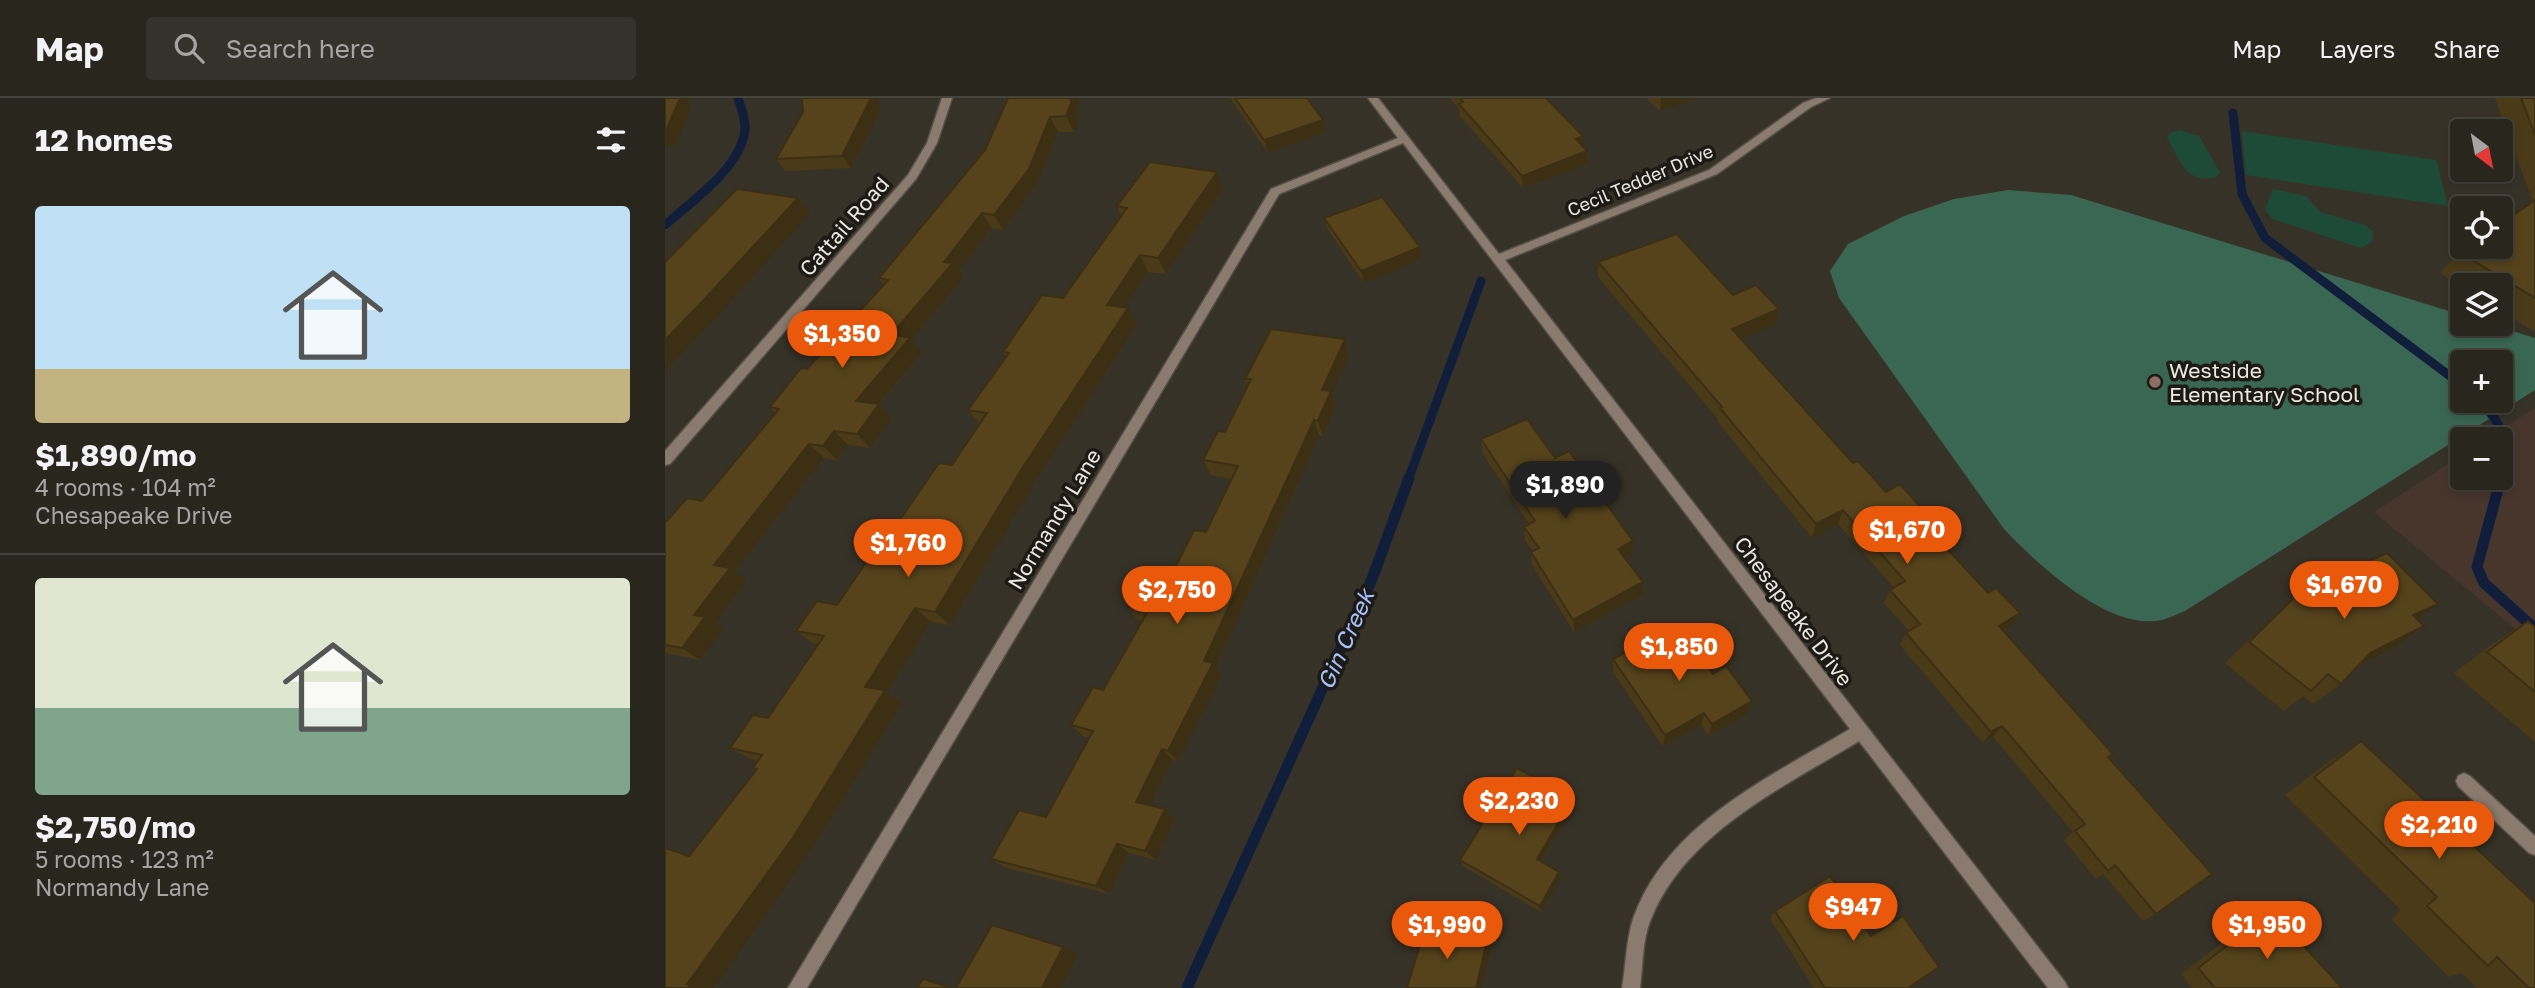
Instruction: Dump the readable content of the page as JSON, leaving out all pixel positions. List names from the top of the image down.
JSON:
{
  "streets": {
    "street": [
      "Cecil Tedder Drive",
      "Cattail Road",
      "Normandy Lane",
      "Chesapeake Drive"
    ]
  },
  "crossings": [
    ["Cecil Tedder Drive", "Chesapeake Drive"],
    ["Normandy Lane", "Chesapeake Drive"]
  ],
  "water": ["Gin Creek"],
  "places": ["Westside Elementary School"],
  "north": "bottom right",
  "page": {
    "header": "Map",
    "search": "Search here",
    "nav": ["Map", "Layers", "Share"],
    "heading": "12 homes",
    "map_buttons": ["+", "−"],
    "list": [
      {
        "name": "$1,890/mo",
        "note": "4 rooms · 104 m² · Chesapeake Drive"
      },
      {
        "name": "$2,750/mo",
        "note": "5 rooms · 123 m² · Normandy Lane"
      }
    ],
    "price": [
      "$1,350",
      "$1,890",
      "$1,670",
      "$1,760",
      "$1,670",
      "$2,750",
      "$1,850",
      "$2,230",
      "$2,210",
      "$947",
      "$1,990",
      "$1,950"
    ]
  }
}
